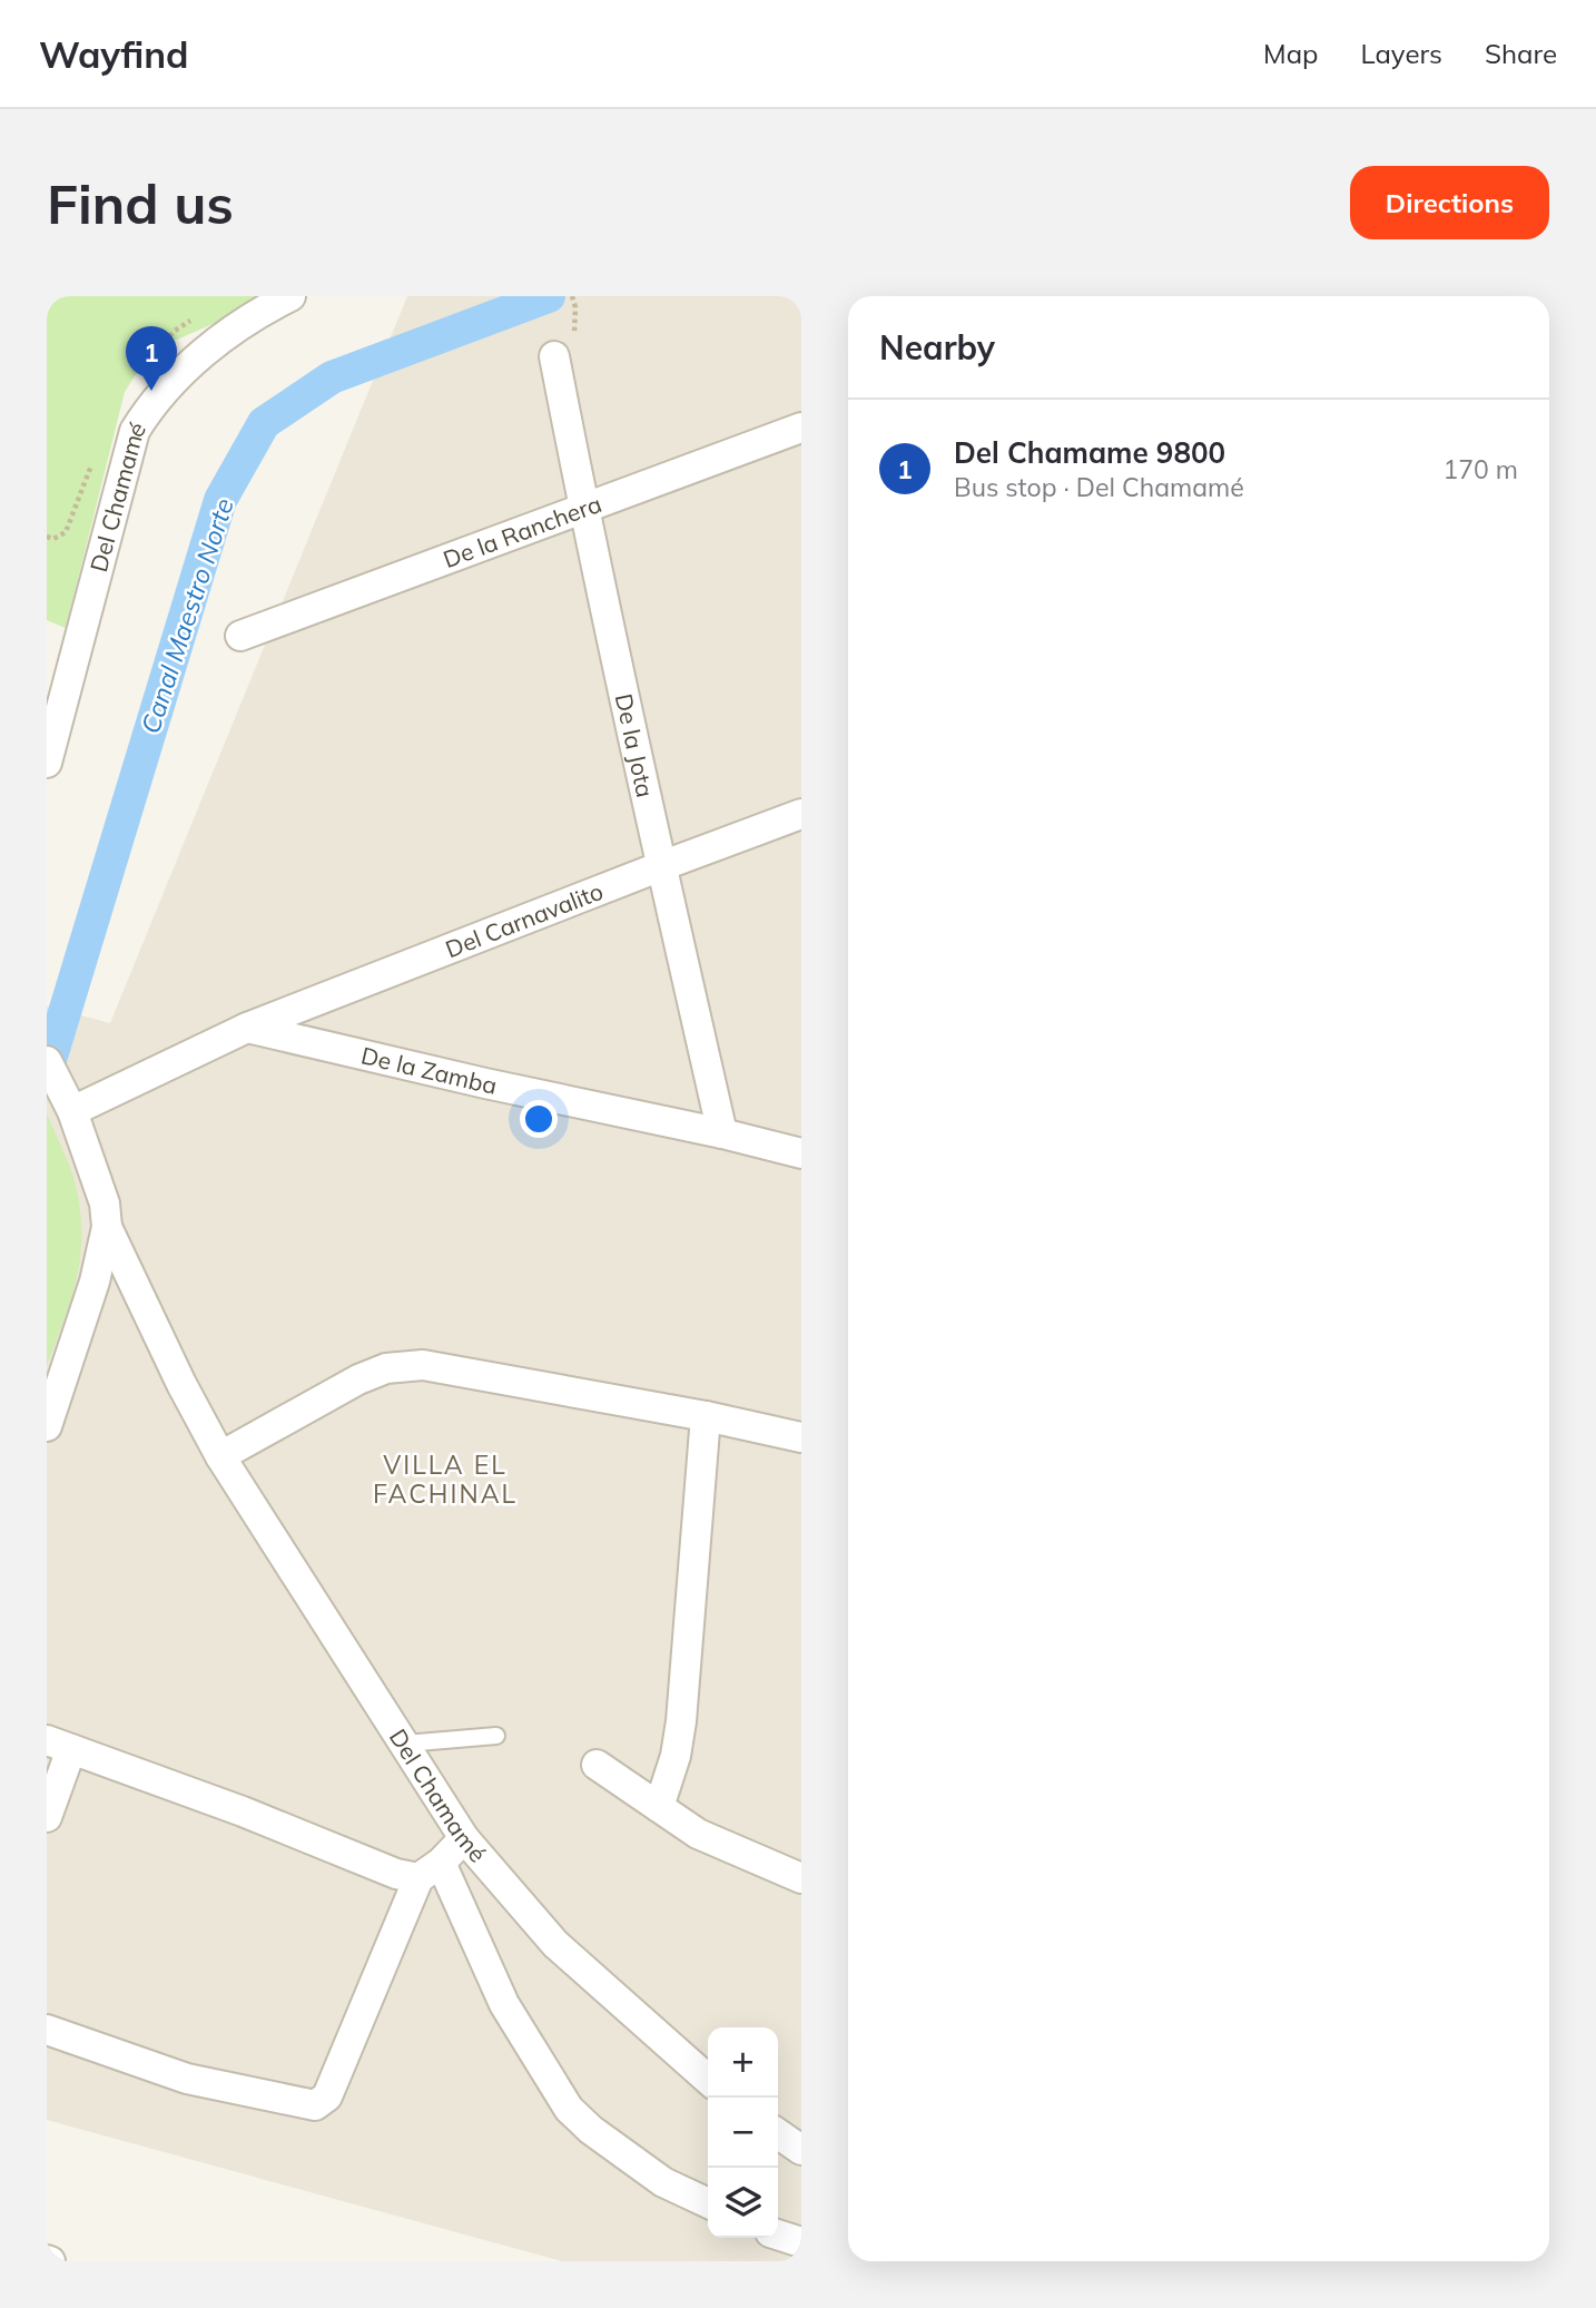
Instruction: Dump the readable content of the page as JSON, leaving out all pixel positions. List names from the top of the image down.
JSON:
{
  "streets": {
    "street": [
      "Del Chamamé",
      "De la Ranchera",
      "De la Jota",
      "Del Carnavalito",
      "De la Zamba"
    ]
  },
  "crossings": [
    ["De la Ranchera", "De la Jota"],
    ["De la Jota", "Del Carnavalito"],
    ["De la Jota", "De la Zamba"],
    ["Del Carnavalito", "De la Zamba"]
  ],
  "districts": ["VILLA EL FACHINAL"],
  "water": ["Canal Maestro Norte"],
  "page": {
    "header": "Wayfind",
    "nav": ["Map", "Layers", "Share"],
    "buttons": "Directions",
    "title": "Find us",
    "heading": "Nearby",
    "pins": "1",
    "list": [
      {
        "mark": "1",
        "name": "Del Chamame 9800",
        "note": "Bus stop · Del Chamamé",
        "value": "170 m"
      }
    ],
    "map_buttons": ["+", "−"]
  }
}
